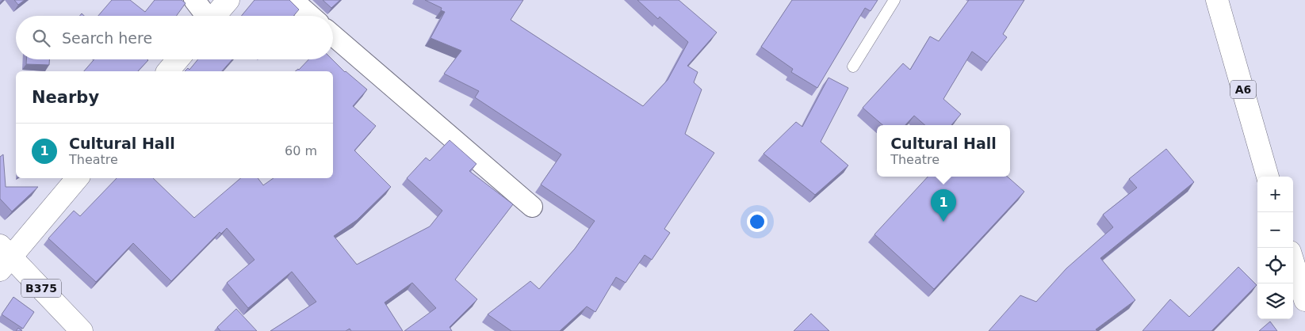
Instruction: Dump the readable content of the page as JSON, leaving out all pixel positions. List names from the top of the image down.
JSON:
{
  "streets": {
    "main road": ["A6", "B375"]
  },
  "page": {
    "search": "Search here",
    "heading": "Nearby",
    "list": [
      {
        "mark": "1",
        "name": "Cultural Hall",
        "note": "Theatre",
        "value": "60 m"
      }
    ],
    "popup": ["Cultural Hall", "Theatre"],
    "map_buttons": ["+", "−"],
    "pins": "1"
  }
}
